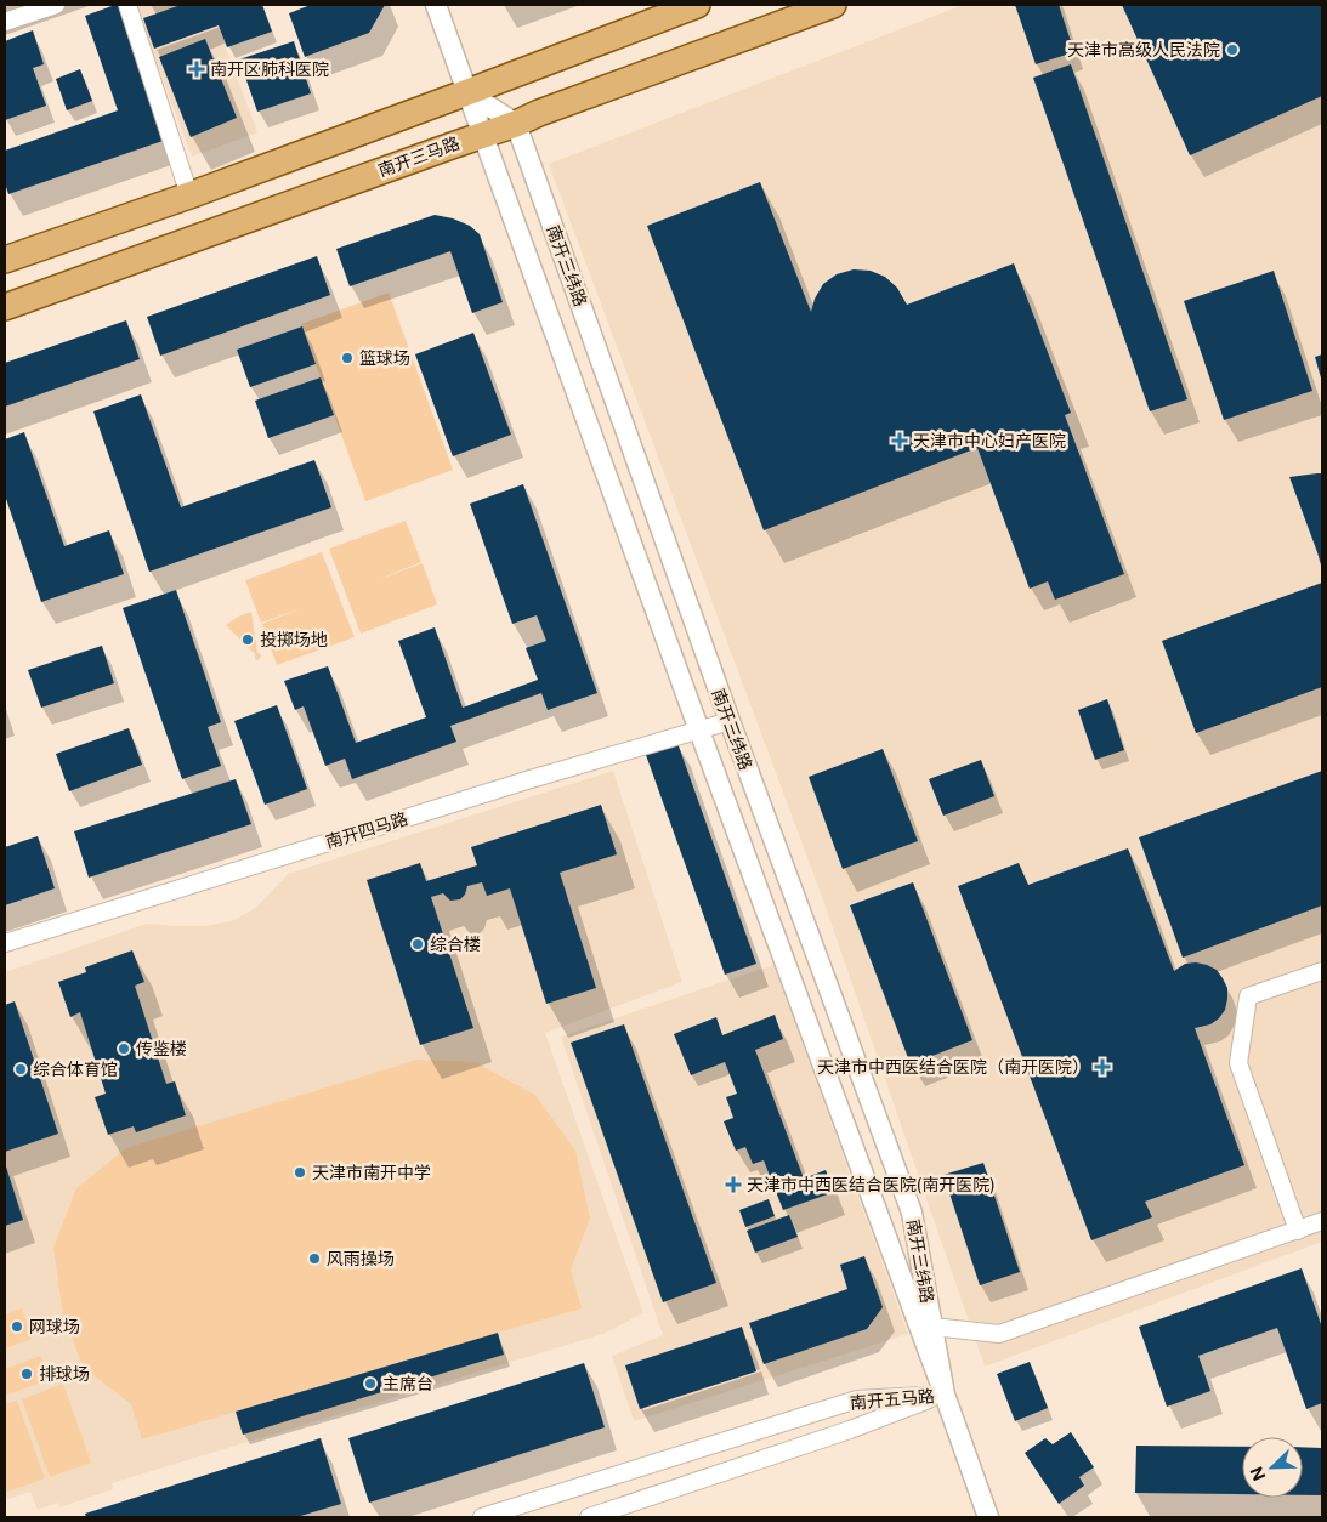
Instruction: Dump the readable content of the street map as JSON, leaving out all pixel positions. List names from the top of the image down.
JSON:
{
  "streets": {
    "main road": ["南开三马路"],
    "street": ["南开三纬路", "南开四马路", "南开五马路"]
  },
  "crossings": [
    ["南开三马路", "南开三纬路"],
    ["南开三纬路", "南开四马路"],
    ["南开三纬路", "南开五马路"]
  ],
  "places": {
    "other": [
      "天津市高级人民法院",
      "篮球场",
      "投掷场地",
      "综合楼",
      "传鉴楼",
      "综合体育馆",
      "天津市南开中学",
      "风雨操场",
      "网球场",
      "排球场",
      "主席台"
    ],
    "health": [
      "南开区肺科医院",
      "天津市中心妇产医院",
      "天津市中西医结合医院（南开医院）",
      "天津市中西医结合医院(南开医院)"
    ]
  },
  "north": "bottom left"
}
